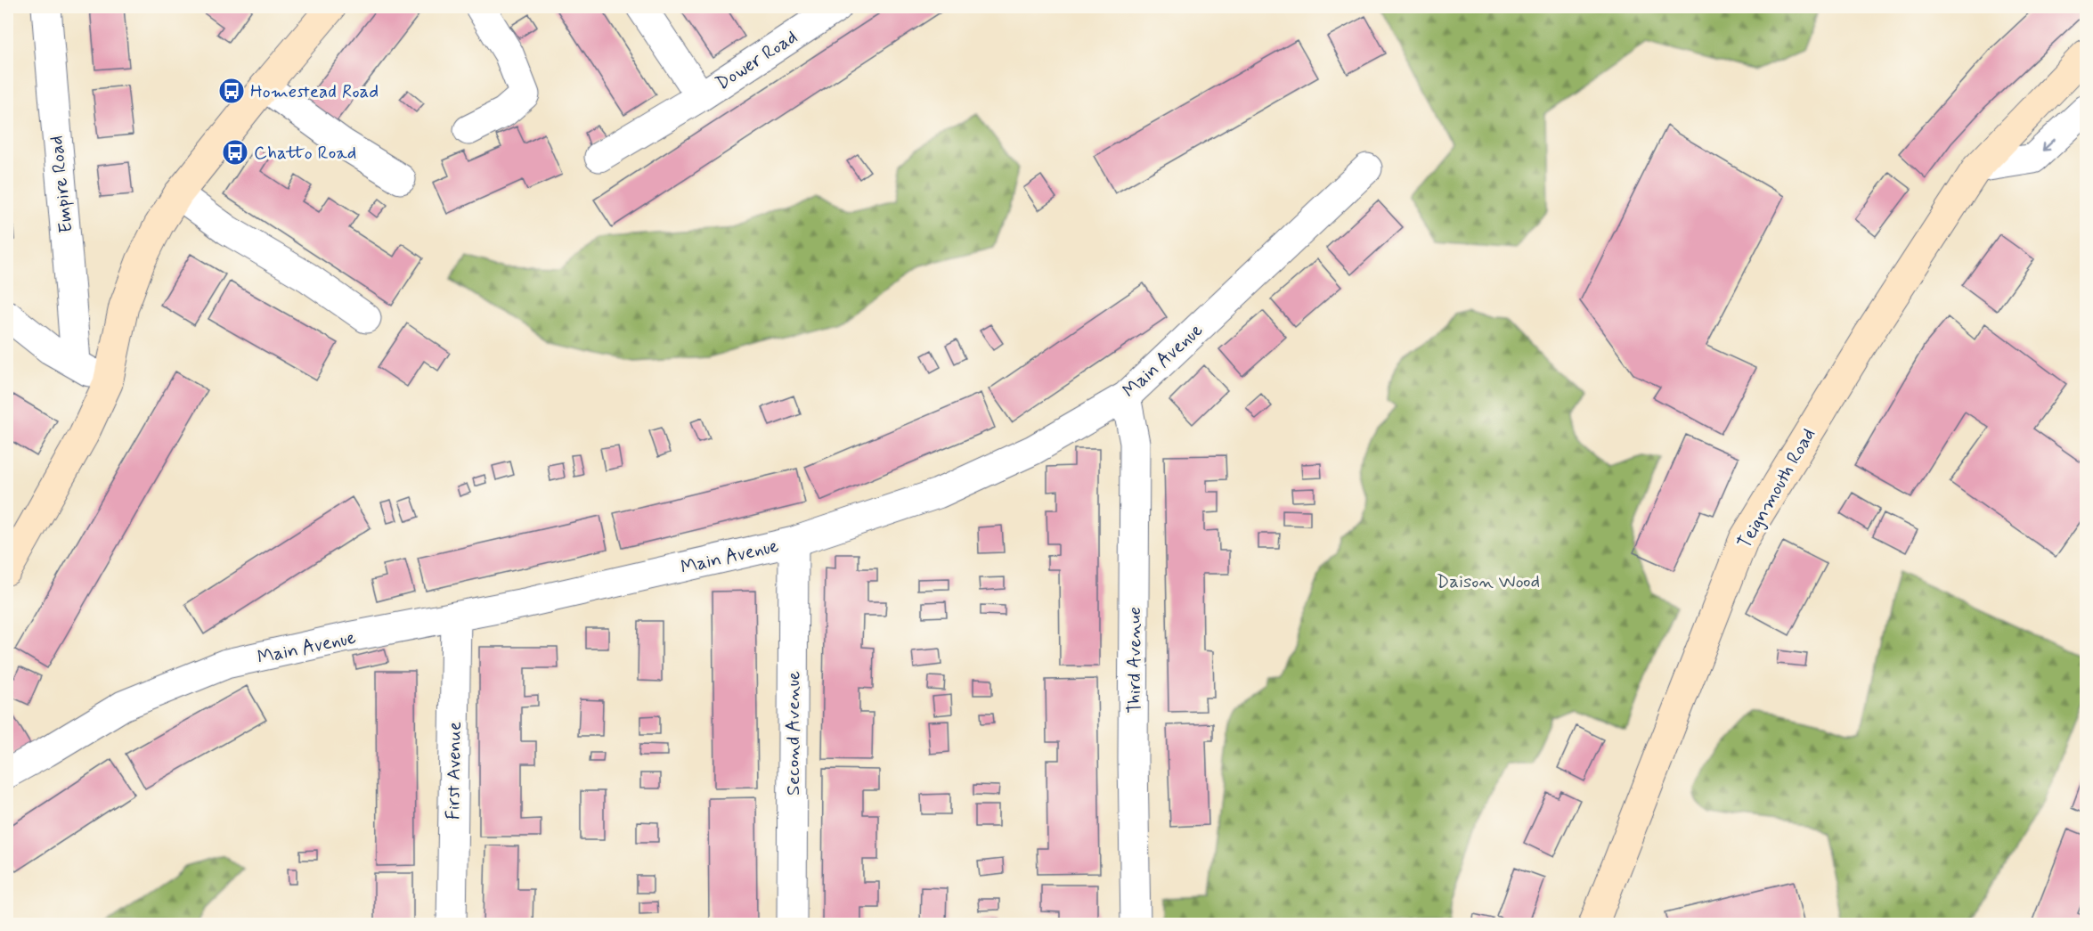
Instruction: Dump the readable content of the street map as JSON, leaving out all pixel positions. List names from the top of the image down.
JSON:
{
  "streets": {
    "street": [
      "Dower Road",
      "Empire Road",
      "Main Avenue",
      "Teignmouth Road",
      "Third Avenue",
      "Second Avenue",
      "First Avenue"
    ]
  },
  "crossings": [
    ["Main Avenue", "Third Avenue"],
    ["Main Avenue", "Second Avenue"],
    ["Main Avenue", "First Avenue"]
  ],
  "parks": ["Daison Wood"],
  "places": {
    "bus stop": ["Homestead Road", "Chatto Road"]
  }
}
